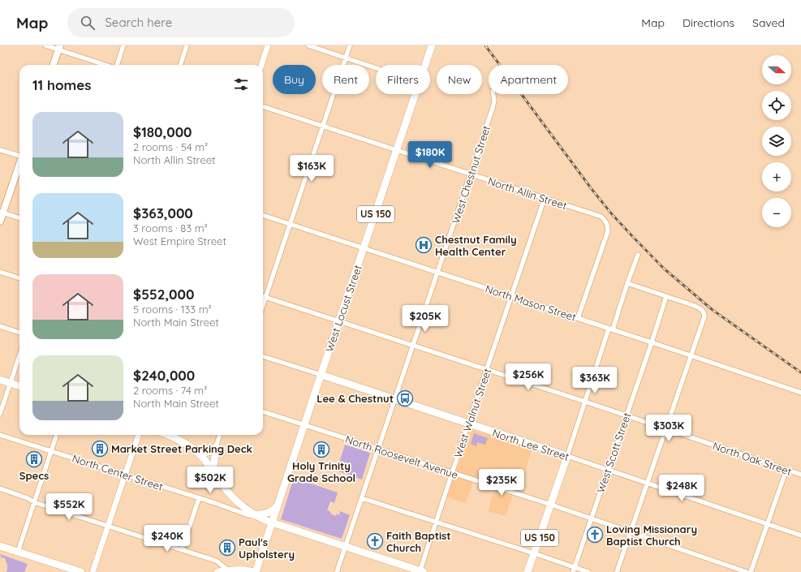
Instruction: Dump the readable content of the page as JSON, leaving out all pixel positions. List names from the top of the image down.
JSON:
{
  "streets": {
    "main road": ["US 150", "West Locust Street", "North Lee Street"],
    "street": [
      "West Chestnut Street",
      "North Allin Street",
      "North Mason Street",
      "West Walnut Street",
      "West Scott Street",
      "North Roosevelt Avenue",
      "North Oak Street",
      "North Center Street"
    ]
  },
  "crossings": [
    ["West Chestnut Street", "North Allin Street"],
    ["West Chestnut Street", "North Mason Street"],
    ["West Chestnut Street", "North Lee Street"],
    ["West Chestnut Street", "North Roosevelt Avenue"],
    ["West Chestnut Street", "North Oak Street"],
    ["North Allin Street", "North Mason Street"],
    ["North Allin Street", "West Locust Street"],
    ["North Allin Street", "West Walnut Street"],
    ["US 150", "North Lee Street"],
    ["US 150", "North Roosevelt Avenue"],
    ["North Mason Street", "West Locust Street"],
    ["North Mason Street", "West Walnut Street"],
    ["North Mason Street", "West Scott Street"],
    ["West Locust Street", "North Lee Street"],
    ["West Locust Street", "North Roosevelt Avenue"],
    ["West Locust Street", "North Oak Street"],
    ["West Walnut Street", "North Lee Street"],
    ["West Walnut Street", "North Roosevelt Avenue"],
    ["West Walnut Street", "North Oak Street"],
    ["North Lee Street", "West Scott Street"],
    ["West Scott Street", "North Roosevelt Avenue"],
    ["West Scott Street", "North Oak Street"]
  ],
  "places": {
    "hospital": ["Chestnut Family Health Center"],
    "bus stop": ["Lee & Chestnut"],
    "building": [
      "Market Street Parking Deck",
      "Holy Trinity Grade School",
      "Specs",
      "Paul's Upholstery"
    ],
    "church": ["Loving Missionary Baptist Church", "Faith Baptist Church"]
  },
  "north": "right",
  "page": {
    "header": "Map",
    "search": "Search here",
    "nav": ["Map", "Directions", "Saved"],
    "map_buttons": ["+", "−"],
    "chip": [
      "Buy",
      "Rent",
      "Filters",
      "New",
      "Apartment"
    ],
    "heading": "11 homes",
    "list": [
      {
        "name": "$180,000",
        "note": "2 rooms · 54 m² · North Allin Street"
      },
      {
        "name": "$363,000",
        "note": "3 rooms · 83 m² · West Empire Street"
      },
      {
        "name": "$552,000",
        "note": "5 rooms · 133 m² · North Main Street"
      },
      {
        "name": "$240,000",
        "note": "2 rooms · 74 m² · North Main Street"
      }
    ],
    "price": [
      "$180K",
      "$163K",
      "$205K",
      "$256K",
      "$363K",
      "$303K",
      "$502K",
      "$235K",
      "$248K",
      "$552K",
      "$240K"
    ]
  }
}
